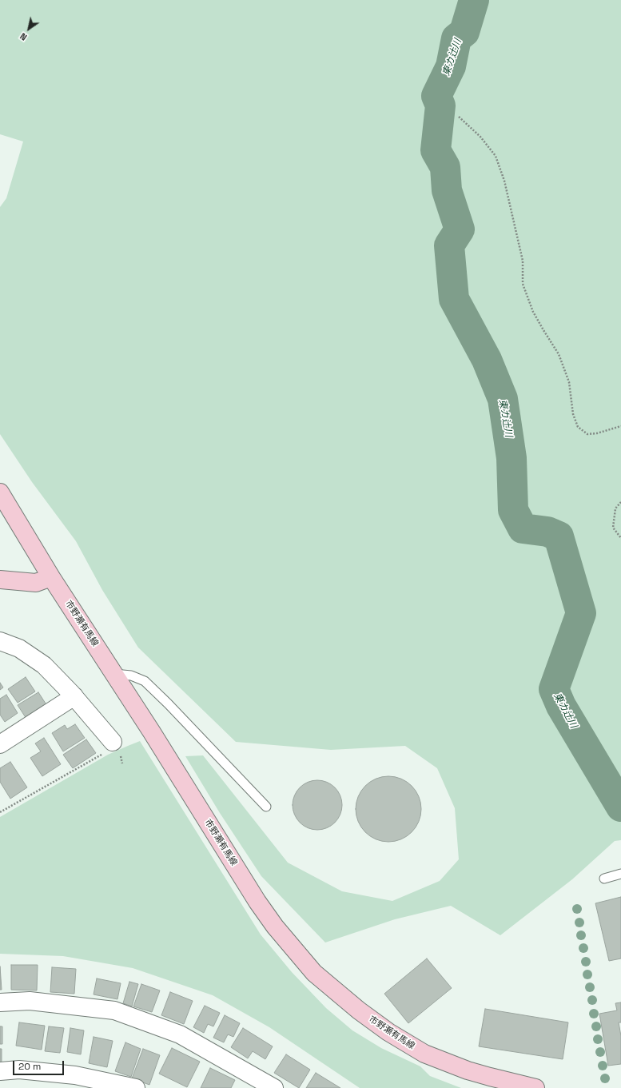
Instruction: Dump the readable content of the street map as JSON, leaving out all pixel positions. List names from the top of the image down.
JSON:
{
  "streets": {
    "main road": ["市野瀬有馬線"]
  },
  "water": ["東カ辻川"],
  "scale_bar": "20 m",
  "north": "bottom left"
}
